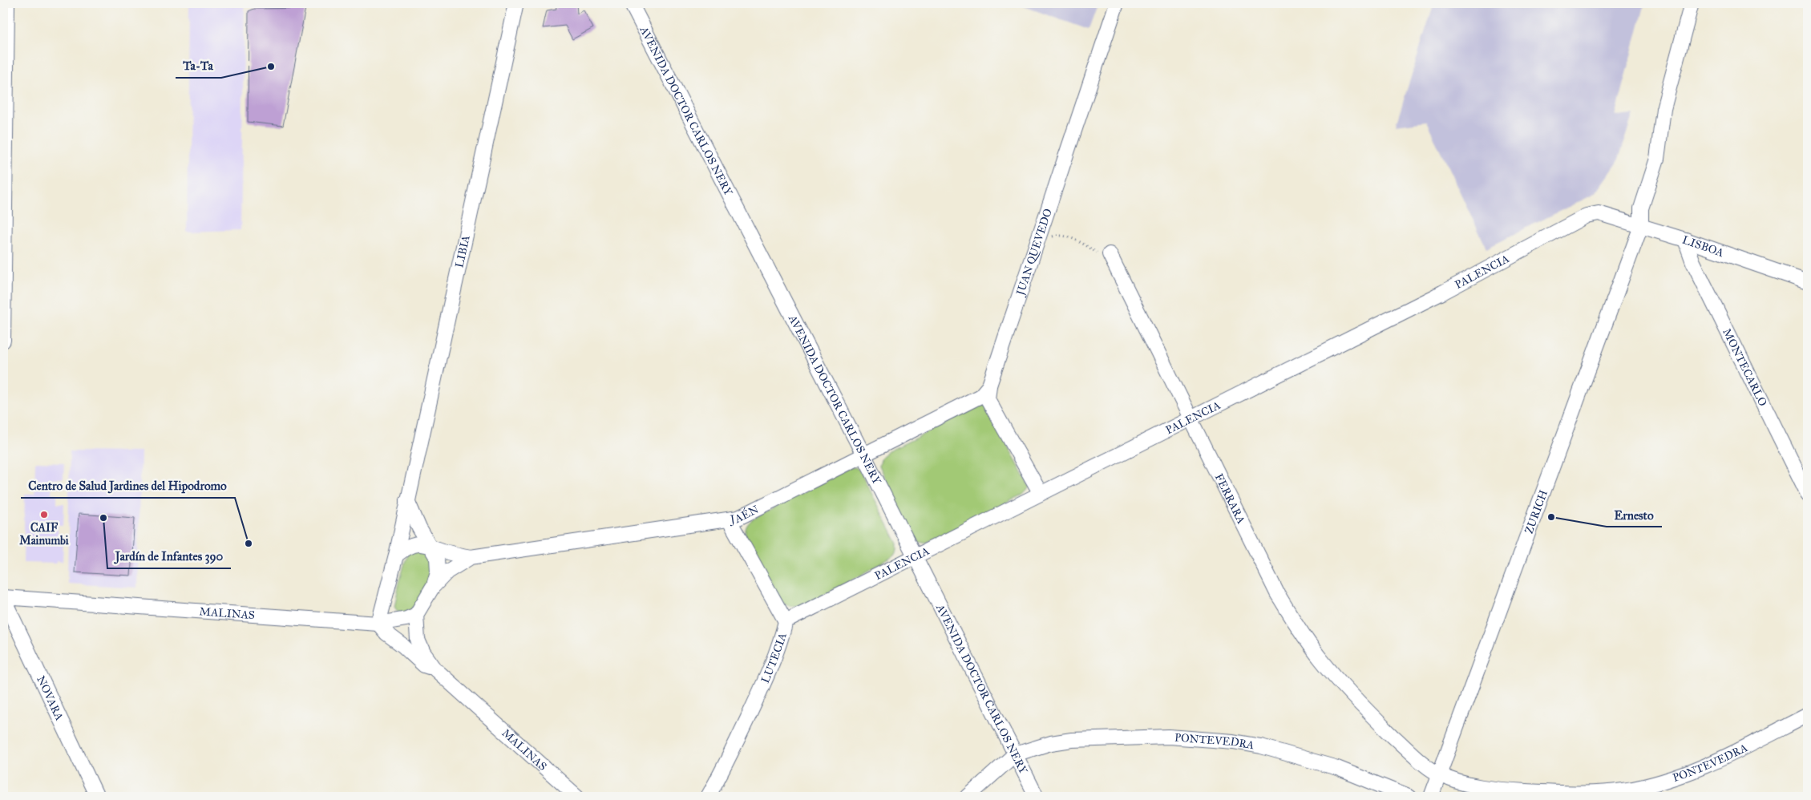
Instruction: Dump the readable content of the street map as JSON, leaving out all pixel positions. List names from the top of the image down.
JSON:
{
  "streets": {
    "street": [
      "AVENIDA DOCTOR CARLOS NERY",
      "LISBOA",
      "JUAN QUEVEDO",
      "LIBIA",
      "PALENCIA",
      "MONTECARLO",
      "FERRARA",
      "ZURICH",
      "JAÉN",
      "MALINAS",
      "LUTECIA",
      "NOVARA",
      "PONTEVEDRA"
    ]
  },
  "crossings": [
    ["AVENIDA DOCTOR CARLOS NERY", "PALENCIA"],
    ["AVENIDA DOCTOR CARLOS NERY", "JAÉN"],
    ["AVENIDA DOCTOR CARLOS NERY", "PONTEVEDRA"],
    ["LISBOA", "PALENCIA"],
    ["LISBOA", "MONTECARLO"],
    ["LISBOA", "ZURICH"],
    ["JUAN QUEVEDO", "PALENCIA"],
    ["JUAN QUEVEDO", "JAÉN"],
    ["LIBIA", "MALINAS"],
    ["PALENCIA", "FERRARA"],
    ["PALENCIA", "LUTECIA"],
    ["FERRARA", "ZURICH"],
    ["FERRARA", "PONTEVEDRA"],
    ["ZURICH", "PONTEVEDRA"],
    ["JAÉN", "LUTECIA"],
    ["MALINAS", "NOVARA"]
  ],
  "places": [
    "Ta-Ta",
    "CAIF Mainumbi",
    "Ernesto",
    "Jardín de Infantes 390",
    "Centro de Salud Jardines del Hipodromo"
  ]
}
